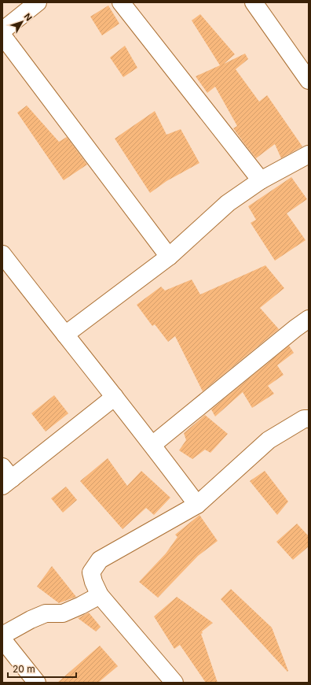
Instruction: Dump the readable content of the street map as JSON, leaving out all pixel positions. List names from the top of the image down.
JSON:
{
  "scale_bar": "20 m",
  "north": "top right"
}
